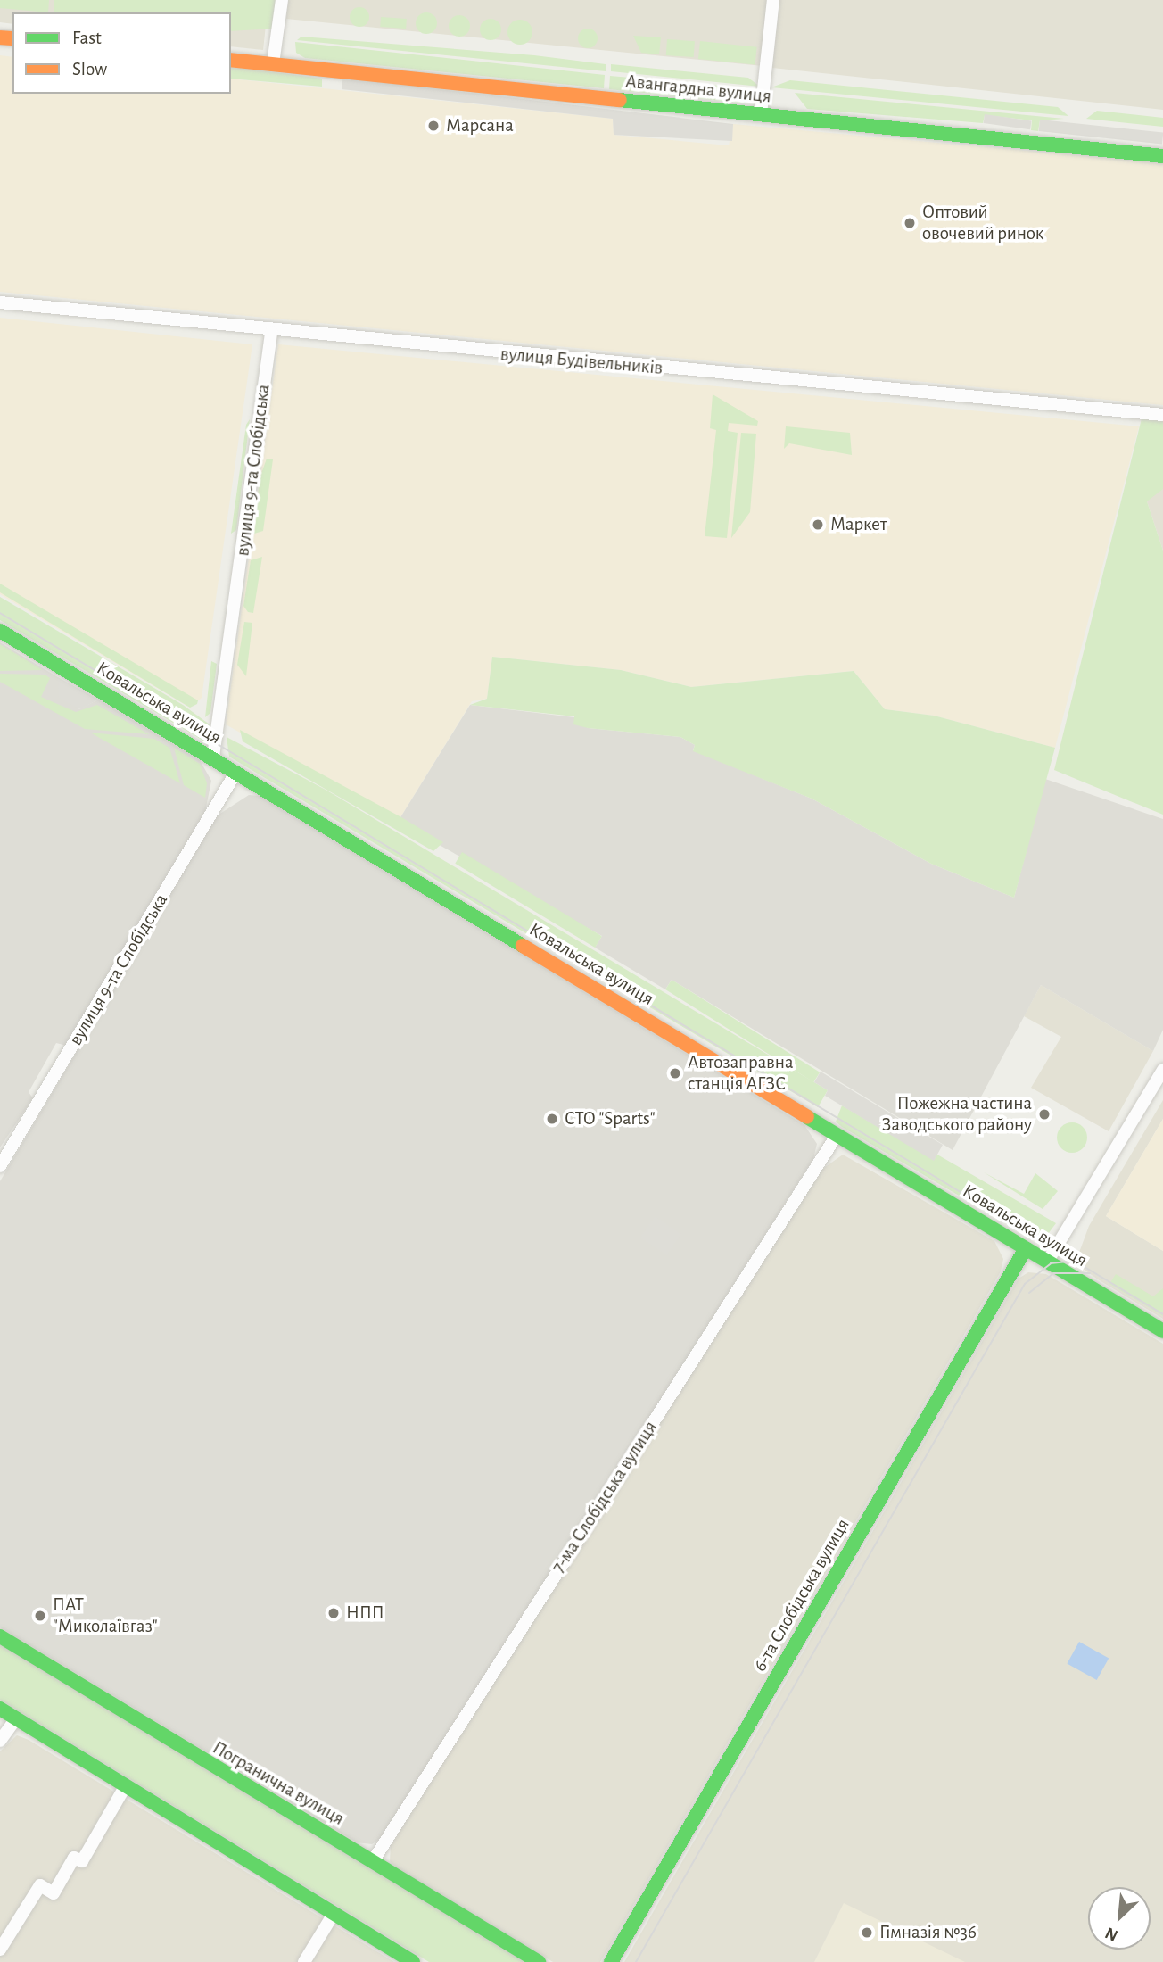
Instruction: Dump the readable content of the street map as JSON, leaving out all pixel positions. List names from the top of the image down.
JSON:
{
  "streets": {
    "street": [
      "Авангардна вулиця",
      "вулиця Будівельників",
      "вулиця 9-та Слобідська",
      "Ковальська вулиця",
      "7-ма Слобідська вулиця",
      "6-та Слобідська вулиця",
      "Погранична вулиця"
    ]
  },
  "crossings": [
    ["вулиця Будівельників", "вулиця 9-та Слобідська"],
    ["вулиця 9-та Слобідська", "Ковальська вулиця"],
    ["Ковальська вулиця", "7-ма Слобідська вулиця"],
    ["Ковальська вулиця", "6-та Слобідська вулиця"],
    ["7-ма Слобідська вулиця", "Погранична вулиця"]
  ],
  "places": [
    "Марсана",
    "Оптовий овочевий ринок",
    "Маркет",
    "Автозаправна станція АГЗС",
    "Пожежна частина Заводського району",
    "СТО \"Sparts\"",
    "НПП",
    "ПАТ \"Миколаївгаз\"",
    "Гімназія №36"
  ],
  "legend": ["Fast", "Slow"],
  "north": "bottom left"
}
